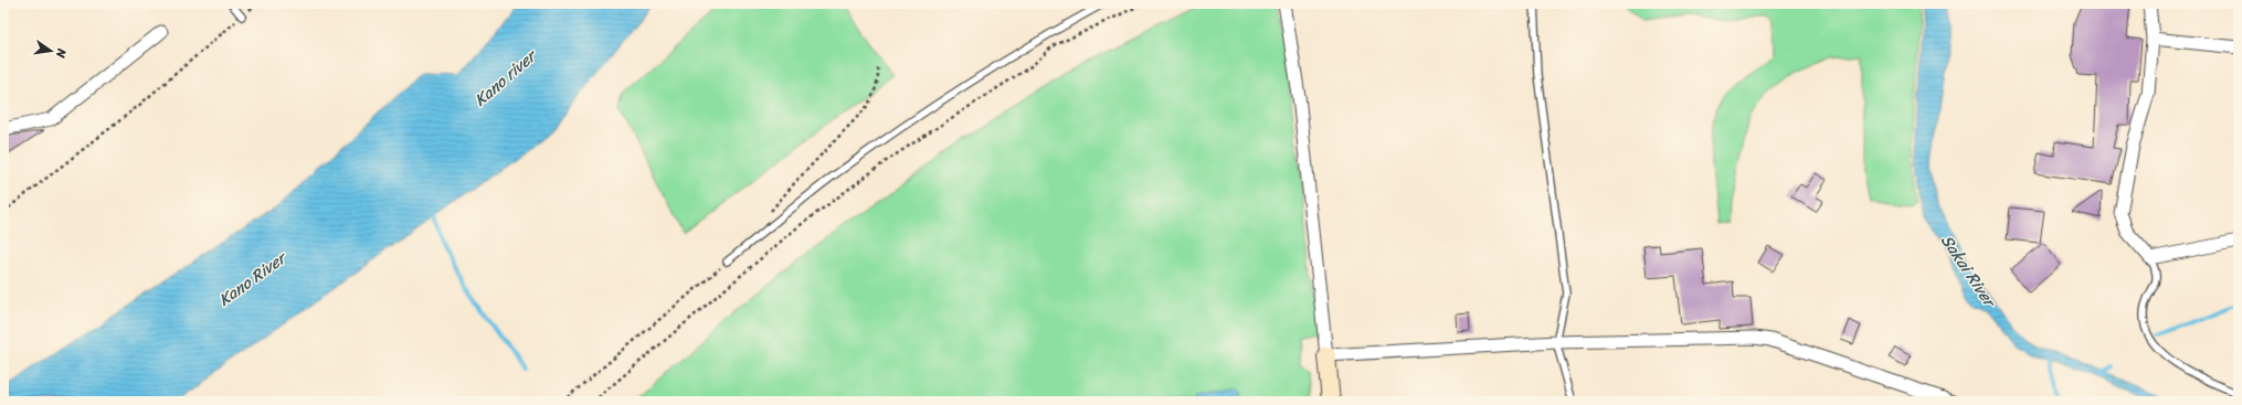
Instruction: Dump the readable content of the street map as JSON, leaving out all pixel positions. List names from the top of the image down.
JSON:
{
  "water": ["Kano river", "Sakai River", "Kano River"],
  "north": "right"
}
